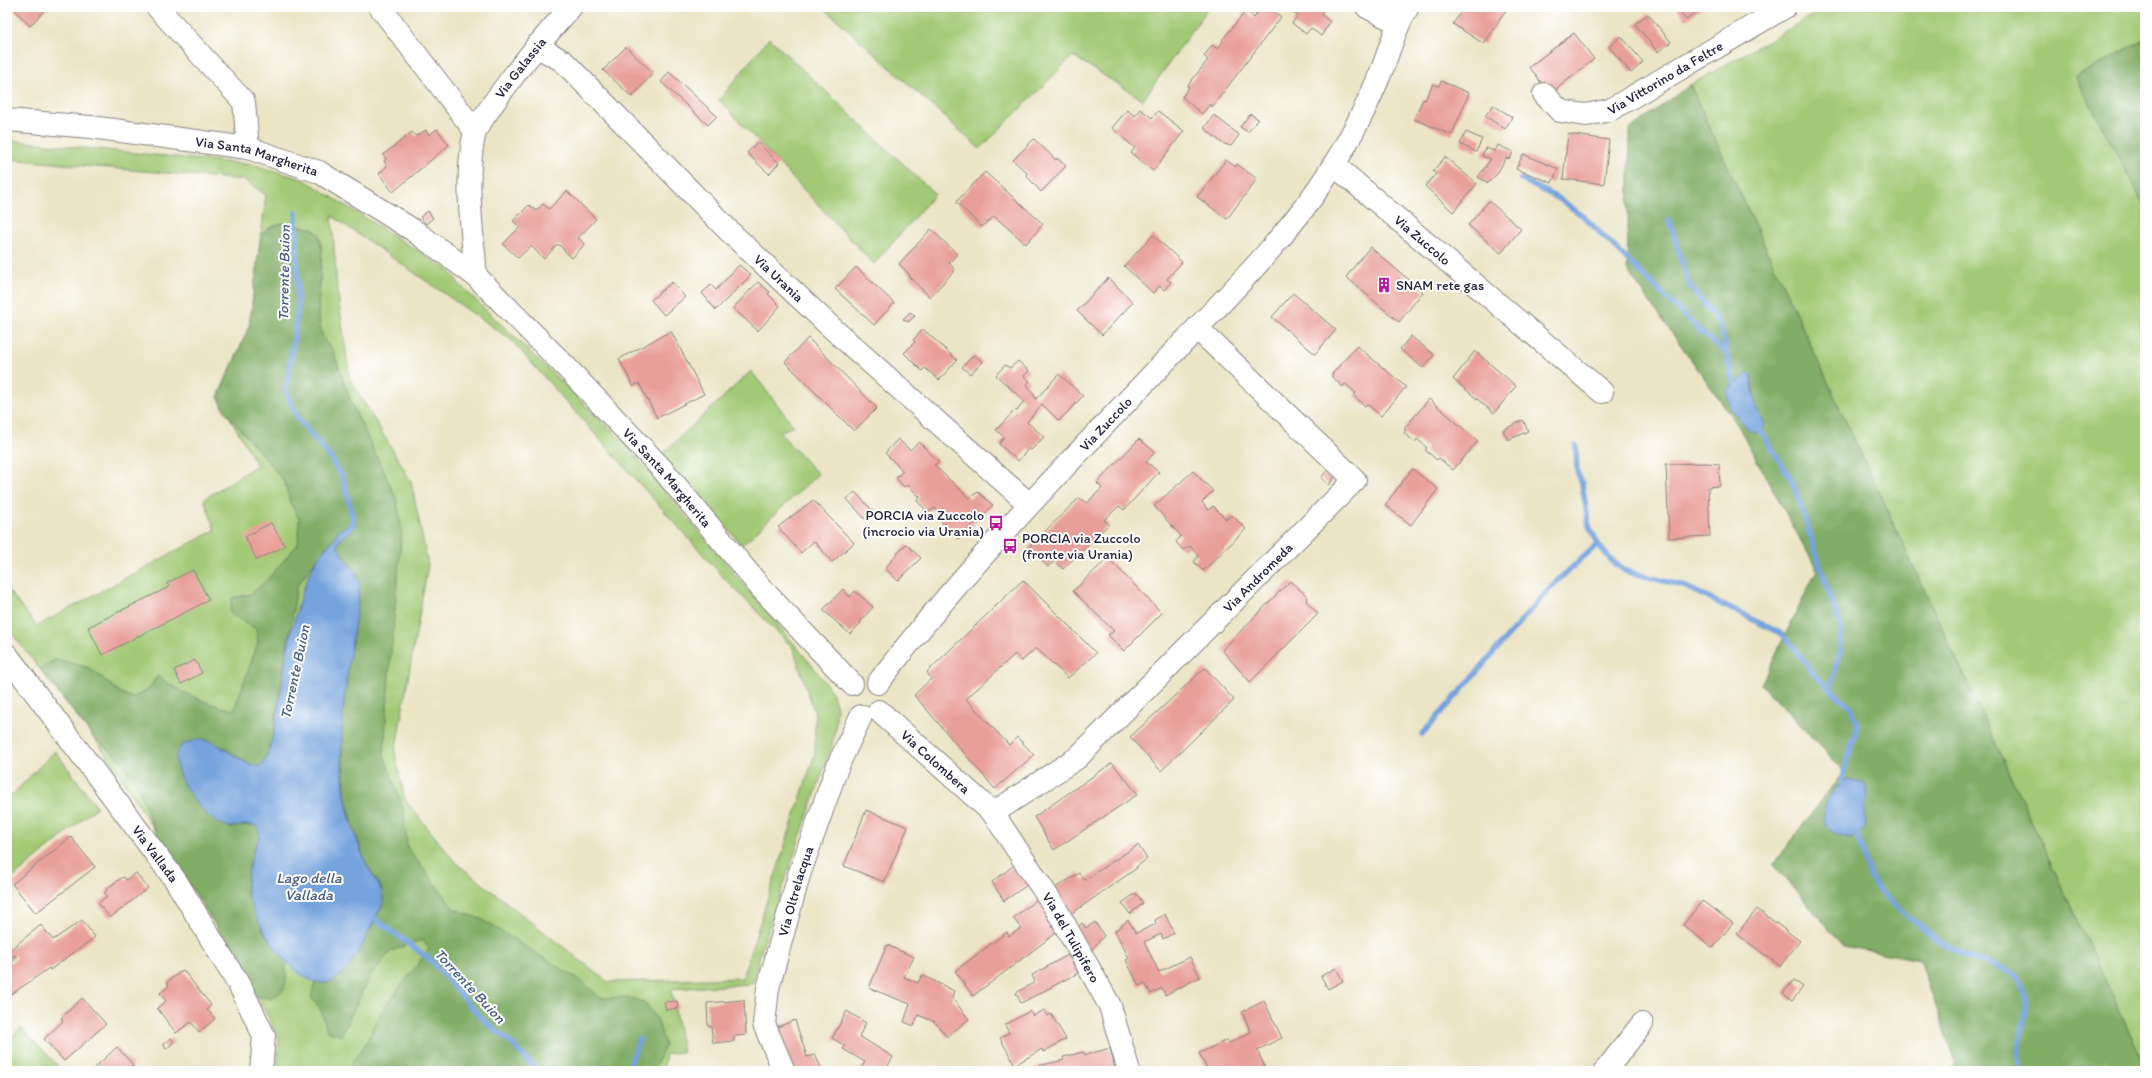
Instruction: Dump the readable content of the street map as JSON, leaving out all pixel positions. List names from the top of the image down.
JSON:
{
  "streets": {
    "street": [
      "Via Galassia",
      "Via Vittorino da Feltre",
      "Via Santa Margherita",
      "Via Zuccolo",
      "Via Urania",
      "Via Andromeda",
      "Via Colombera",
      "Via Vallada",
      "Via Oltrelacqua",
      "Via del Tulipifero"
    ]
  },
  "crossings": [
    ["Via Galassia", "Via Urania"],
    ["Via Santa Margherita", "Via Zuccolo"],
    ["Via Santa Margherita", "Via Colombera"],
    ["Via Santa Margherita", "Via Oltrelacqua"],
    ["Via Zuccolo", "Via Urania"],
    ["Via Zuccolo", "Via Andromeda"],
    ["Via Zuccolo", "Via Colombera"],
    ["Via Zuccolo", "Via Oltrelacqua"],
    ["Via Andromeda", "Via Colombera"],
    ["Via Andromeda", "Via del Tulipifero"],
    ["Via Colombera", "Via Oltrelacqua"],
    ["Via Colombera", "Via del Tulipifero"]
  ],
  "water": ["Torrente Buion", "Lago della Vallada"],
  "places": {
    "building": ["SNAM rete gas"],
    "bus stop": ["PORCIA via Zuccolo (incrocio via Urania)", "PORCIA via Zuccolo (fronte via Urania)"]
  }
}
